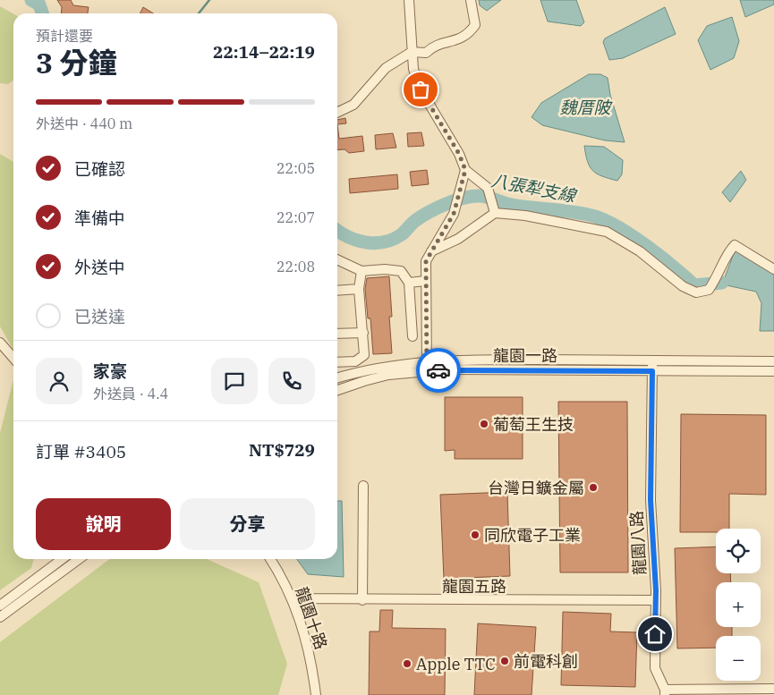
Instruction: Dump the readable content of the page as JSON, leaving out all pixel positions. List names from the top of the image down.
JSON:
{
  "streets": {
    "street": [
      "龍園一路",
      "龍園八路",
      "龍園五路",
      "龍園十路"
    ]
  },
  "crossings": [
    ["龍園一路", "龍園八路"],
    ["龍園八路", "龍園五路"],
    ["龍園五路", "龍園十路"]
  ],
  "water": ["魏厝陂", "八張犁支線"],
  "places": [
    "葡萄王生技",
    "台灣日鑛金屬",
    "同欣電子工業",
    "前電科創",
    "Apple TTC"
  ],
  "page": {
    "heading": ["3 分鐘", "預計還要", "22:14–22:19"],
    "panel": [
      "家豪",
      "外送員 · 4.4",
      "訂單 #3405",
      "NT$729"
    ],
    "bar": "外送中 · 440 m",
    "list": [
      ["已確認", "22:05"],
      ["準備中", "22:07"],
      ["外送中", "22:08"],
      "已送達"
    ],
    "buttons": ["說明", "分享"],
    "map_buttons": ["+", "−"]
  }
}
